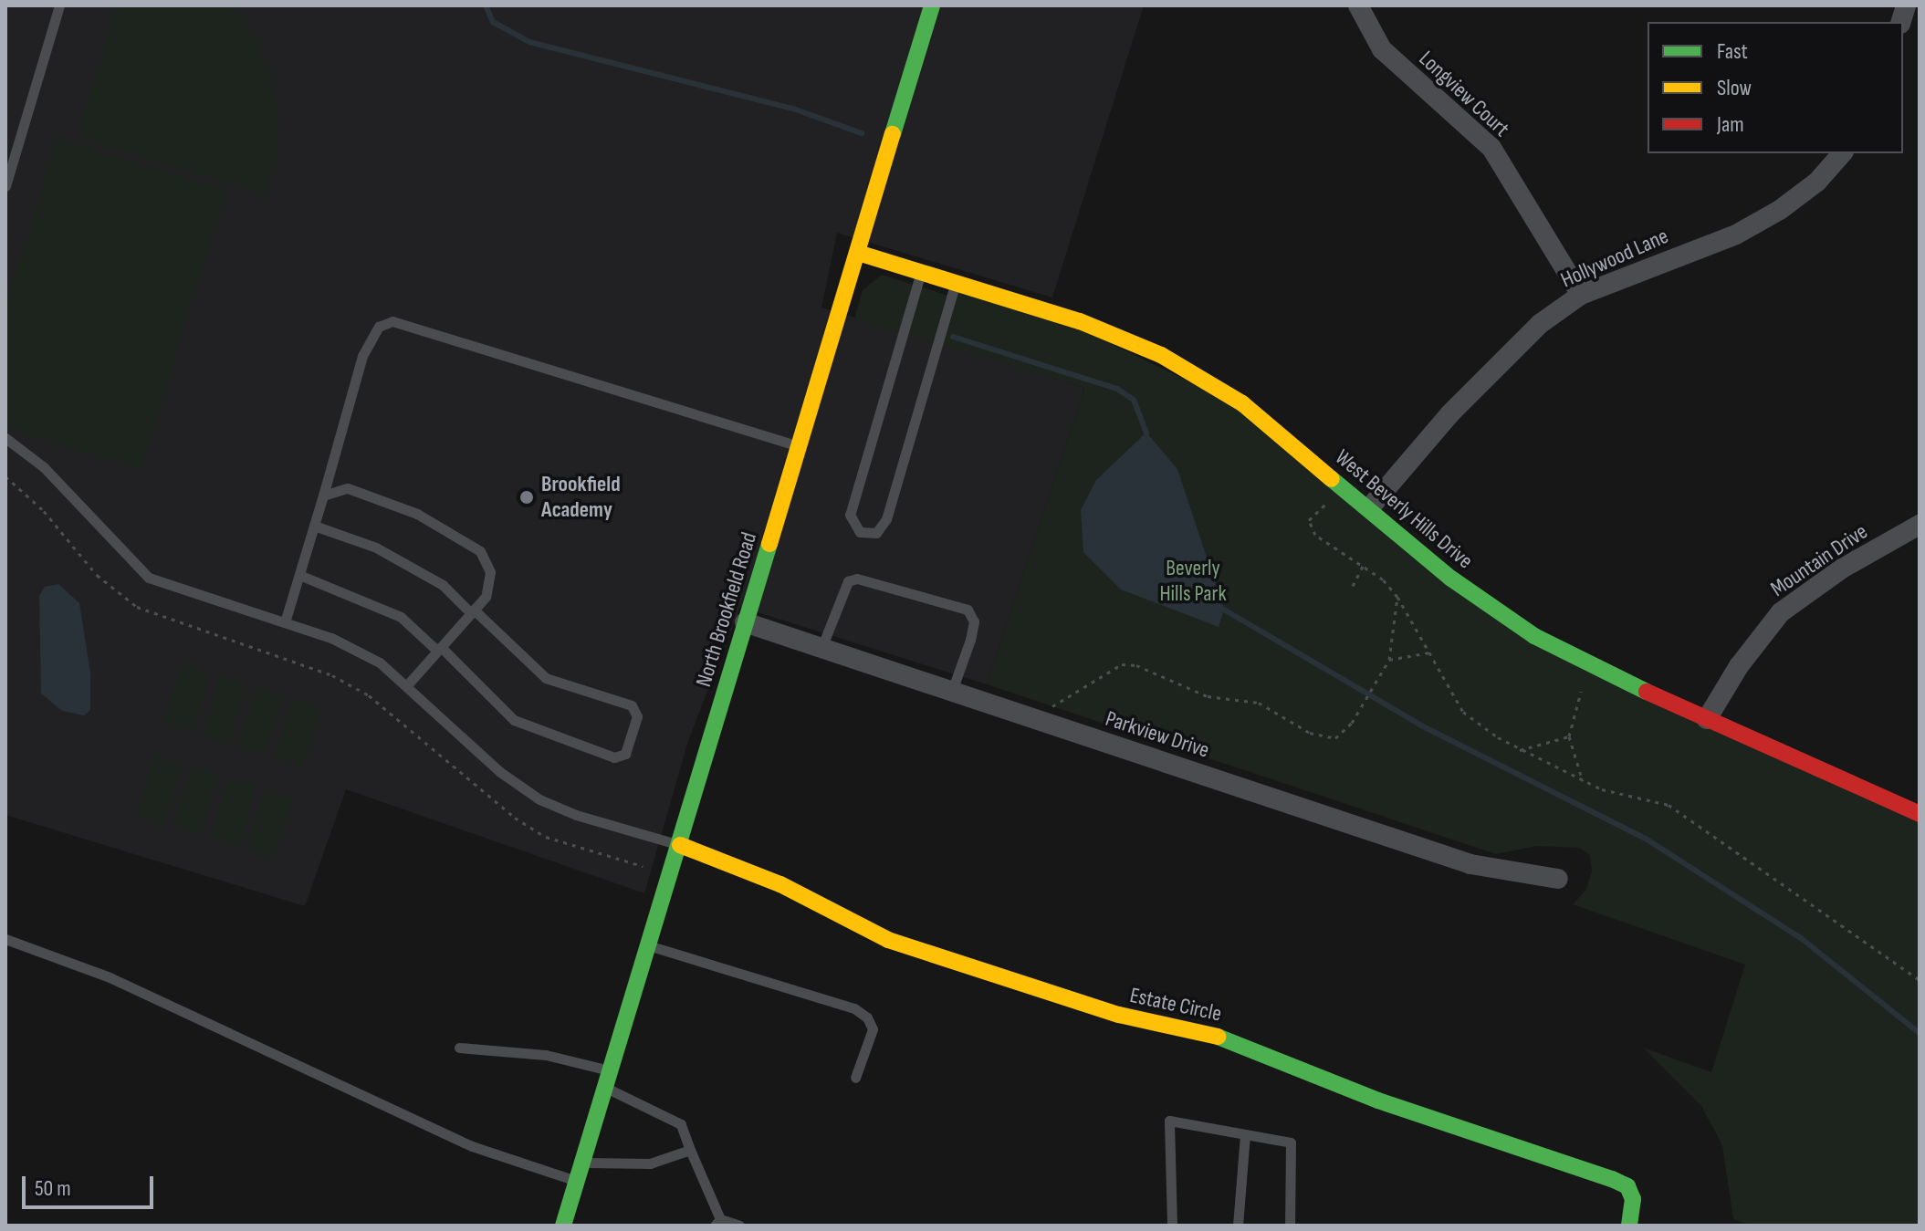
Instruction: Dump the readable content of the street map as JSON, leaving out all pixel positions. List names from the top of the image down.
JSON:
{
  "streets": {
    "street": [
      "Longview Court",
      "Hollywood Lane",
      "West Beverly Hills Drive",
      "Mountain Drive",
      "North Brookfield Road",
      "Parkview Drive",
      "Estate Circle"
    ]
  },
  "crossings": [
    ["Longview Court", "Hollywood Lane"],
    ["Hollywood Lane", "West Beverly Hills Drive"],
    ["West Beverly Hills Drive", "Mountain Drive"],
    ["West Beverly Hills Drive", "North Brookfield Road"],
    ["North Brookfield Road", "Parkview Drive"],
    ["North Brookfield Road", "Estate Circle"]
  ],
  "parks": ["Beverly Hills Park"],
  "places": ["Brookfield Academy"],
  "legend": ["Fast", "Slow", "Jam"],
  "scale_bar": "50 m"
}
